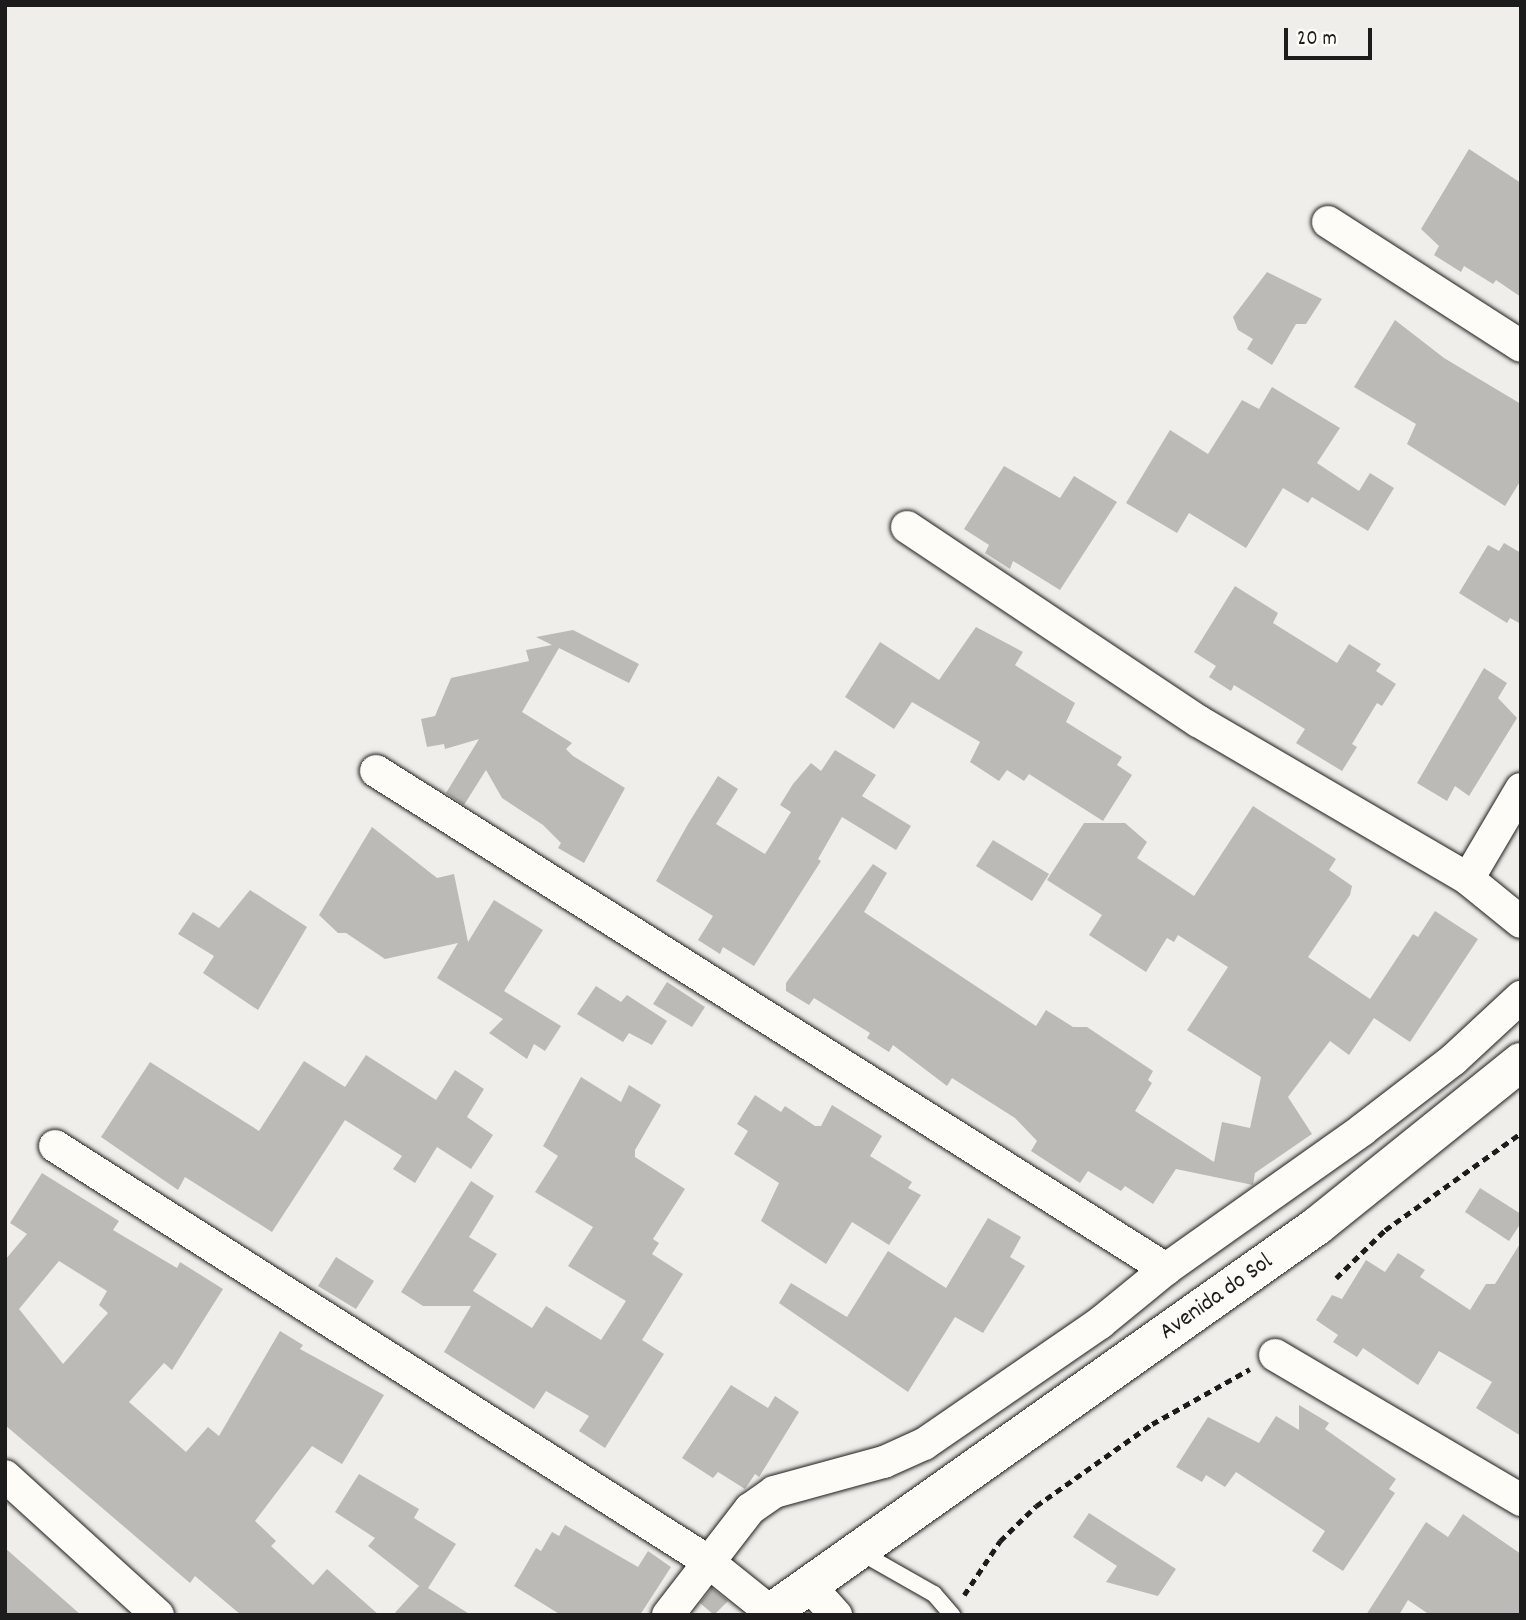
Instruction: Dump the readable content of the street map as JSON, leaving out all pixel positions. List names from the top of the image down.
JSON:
{
  "streets": {
    "street": ["Avenida do Sol"]
  },
  "scale_bar": "20 m"
}
